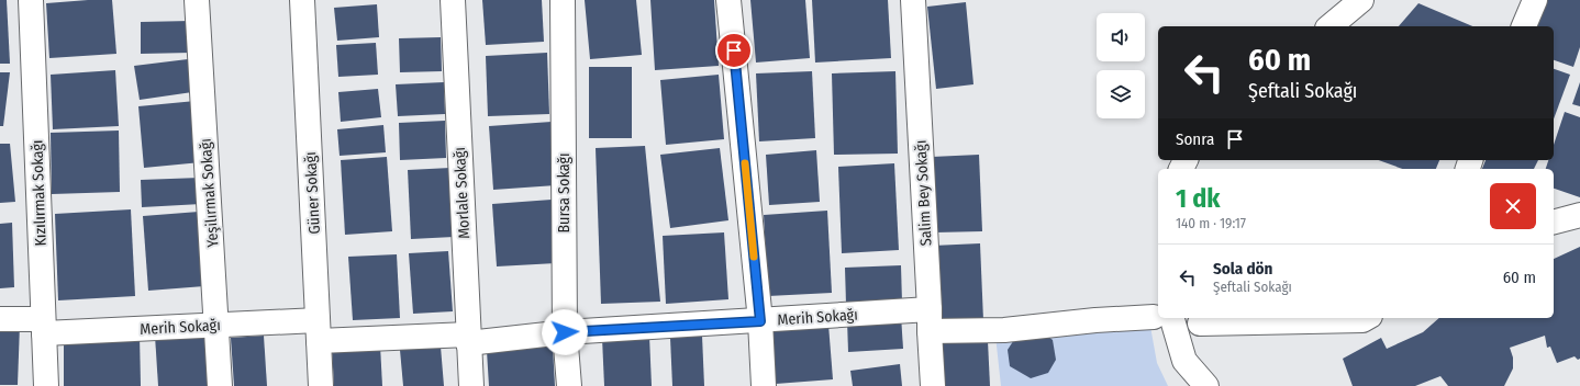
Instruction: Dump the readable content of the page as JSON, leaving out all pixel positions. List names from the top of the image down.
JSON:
{
  "streets": {
    "street": [
      "Kızılırmak Sokağı",
      "Yeşilırmak Sokağı",
      "Güner Sokağı",
      "Morlale Sokağı",
      "Bursa Sokağı",
      "Salim Bey Sokağı",
      "Merih Sokağı"
    ]
  },
  "crossings": [
    ["Kızılırmak Sokağı", "Merih Sokağı"],
    ["Yeşilırmak Sokağı", "Merih Sokağı"],
    ["Güner Sokağı", "Merih Sokağı"],
    ["Morlale Sokağı", "Merih Sokağı"],
    ["Bursa Sokağı", "Merih Sokağı"],
    ["Salim Bey Sokağı", "Merih Sokağı"]
  ],
  "page": {
    "turn": ["60 m", "Şeftali Sokağı"],
    "then": "Sonra",
    "heading": ["1 dk", "140 m · 19:17"],
    "list": [
      {
        "name": "Sola dön",
        "note": "Şeftali Sokağı",
        "value": "60 m"
      }
    ]
  }
}
